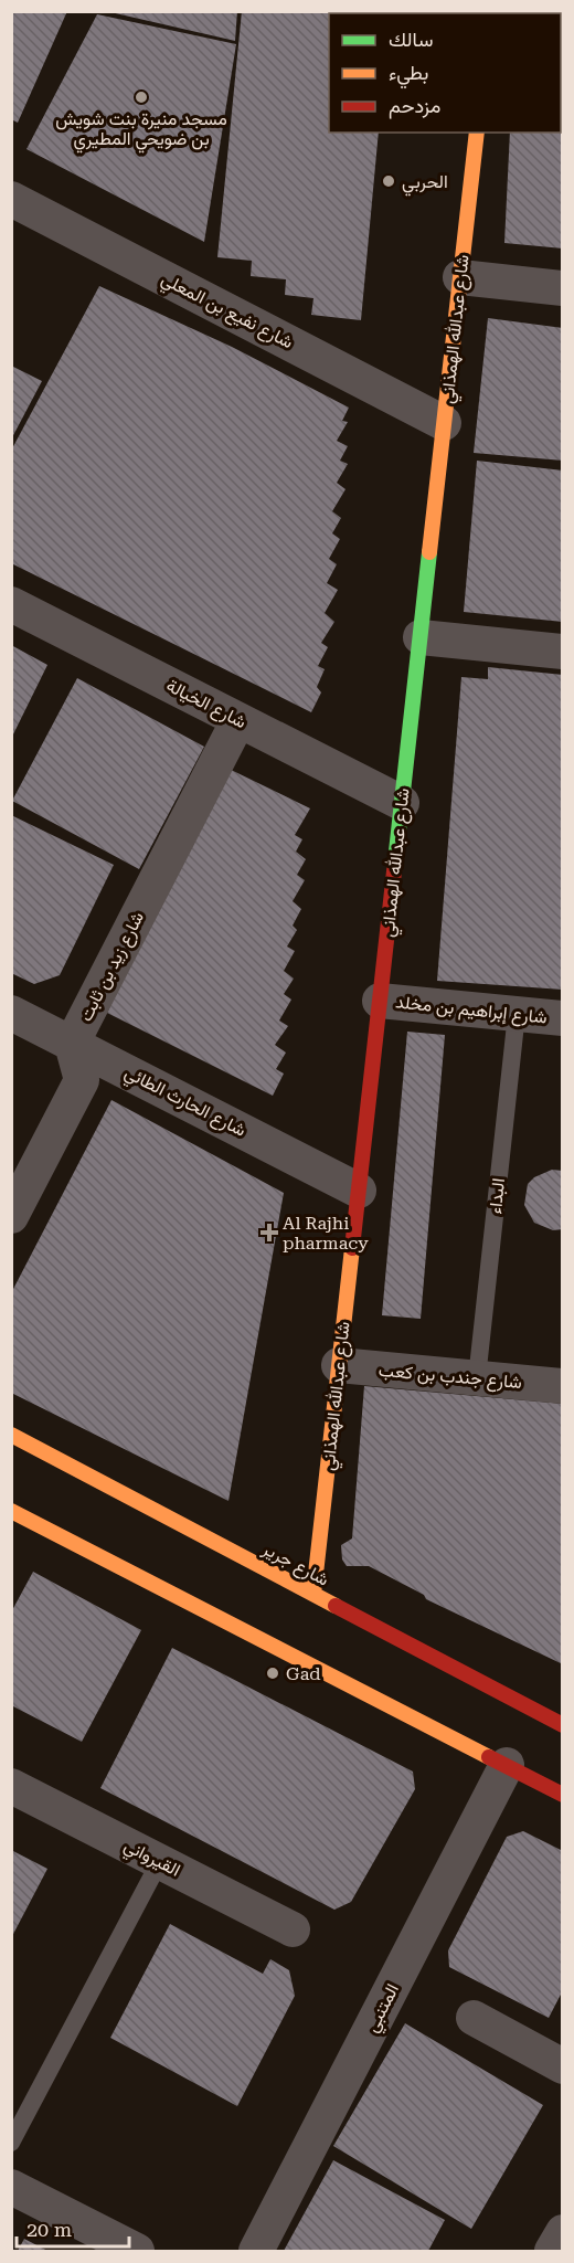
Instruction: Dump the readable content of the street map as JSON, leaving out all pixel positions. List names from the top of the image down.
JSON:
{
  "streets": {
    "street": [
      "شارع نفيع بن المعلي",
      "شارع عبدالله الهمذاني",
      "شارع الخيالة",
      "شارع زيد بن ثابت",
      "شارع إبراهيم بن مخلد",
      "شارع الحارث الطائي",
      "شارع جندب بن كعب",
      "شارع جرير",
      "القيرواني",
      "المتنبي"
    ],
    "lane": ["البداء"]
  },
  "crossings": [
    ["شارع نفيع بن المعلي", "شارع عبدالله الهمذاني"],
    ["شارع عبدالله الهمذاني", "شارع الخيالة"],
    ["شارع عبدالله الهمذاني", "شارع إبراهيم بن مخلد"],
    ["شارع عبدالله الهمذاني", "شارع الحارث الطائي"],
    ["شارع عبدالله الهمذاني", "شارع جندب بن كعب"],
    ["شارع عبدالله الهمذاني", "شارع جرير"],
    ["شارع الخيالة", "شارع زيد بن ثابت"],
    ["شارع زيد بن ثابت", "شارع الحارث الطائي"],
    ["شارع إبراهيم بن مخلد", "البداء"],
    ["البداء", "شارع جندب بن كعب"]
  ],
  "places": {
    "other": ["مسجد منيرة بنت شويش بن ضويحي المطيري", "الحربي", "Gad"],
    "health": ["Al Rajhi pharmacy"]
  },
  "legend": ["سالك", "بطيء", "مزدحم"],
  "scale_bar": "20 m"
}
